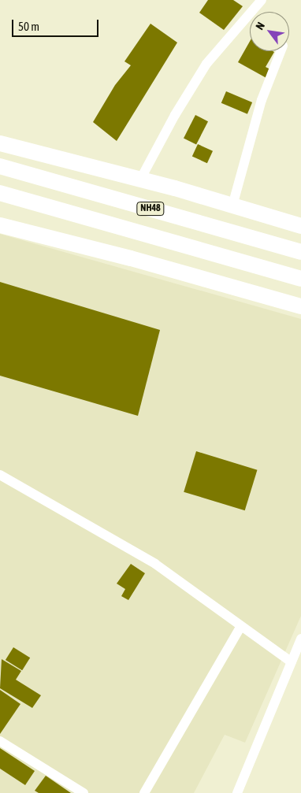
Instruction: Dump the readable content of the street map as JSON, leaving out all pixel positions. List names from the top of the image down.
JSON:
{
  "streets": {
    "highway": ["NH48"]
  },
  "scale_bar": "50 m",
  "north": "top left"
}
